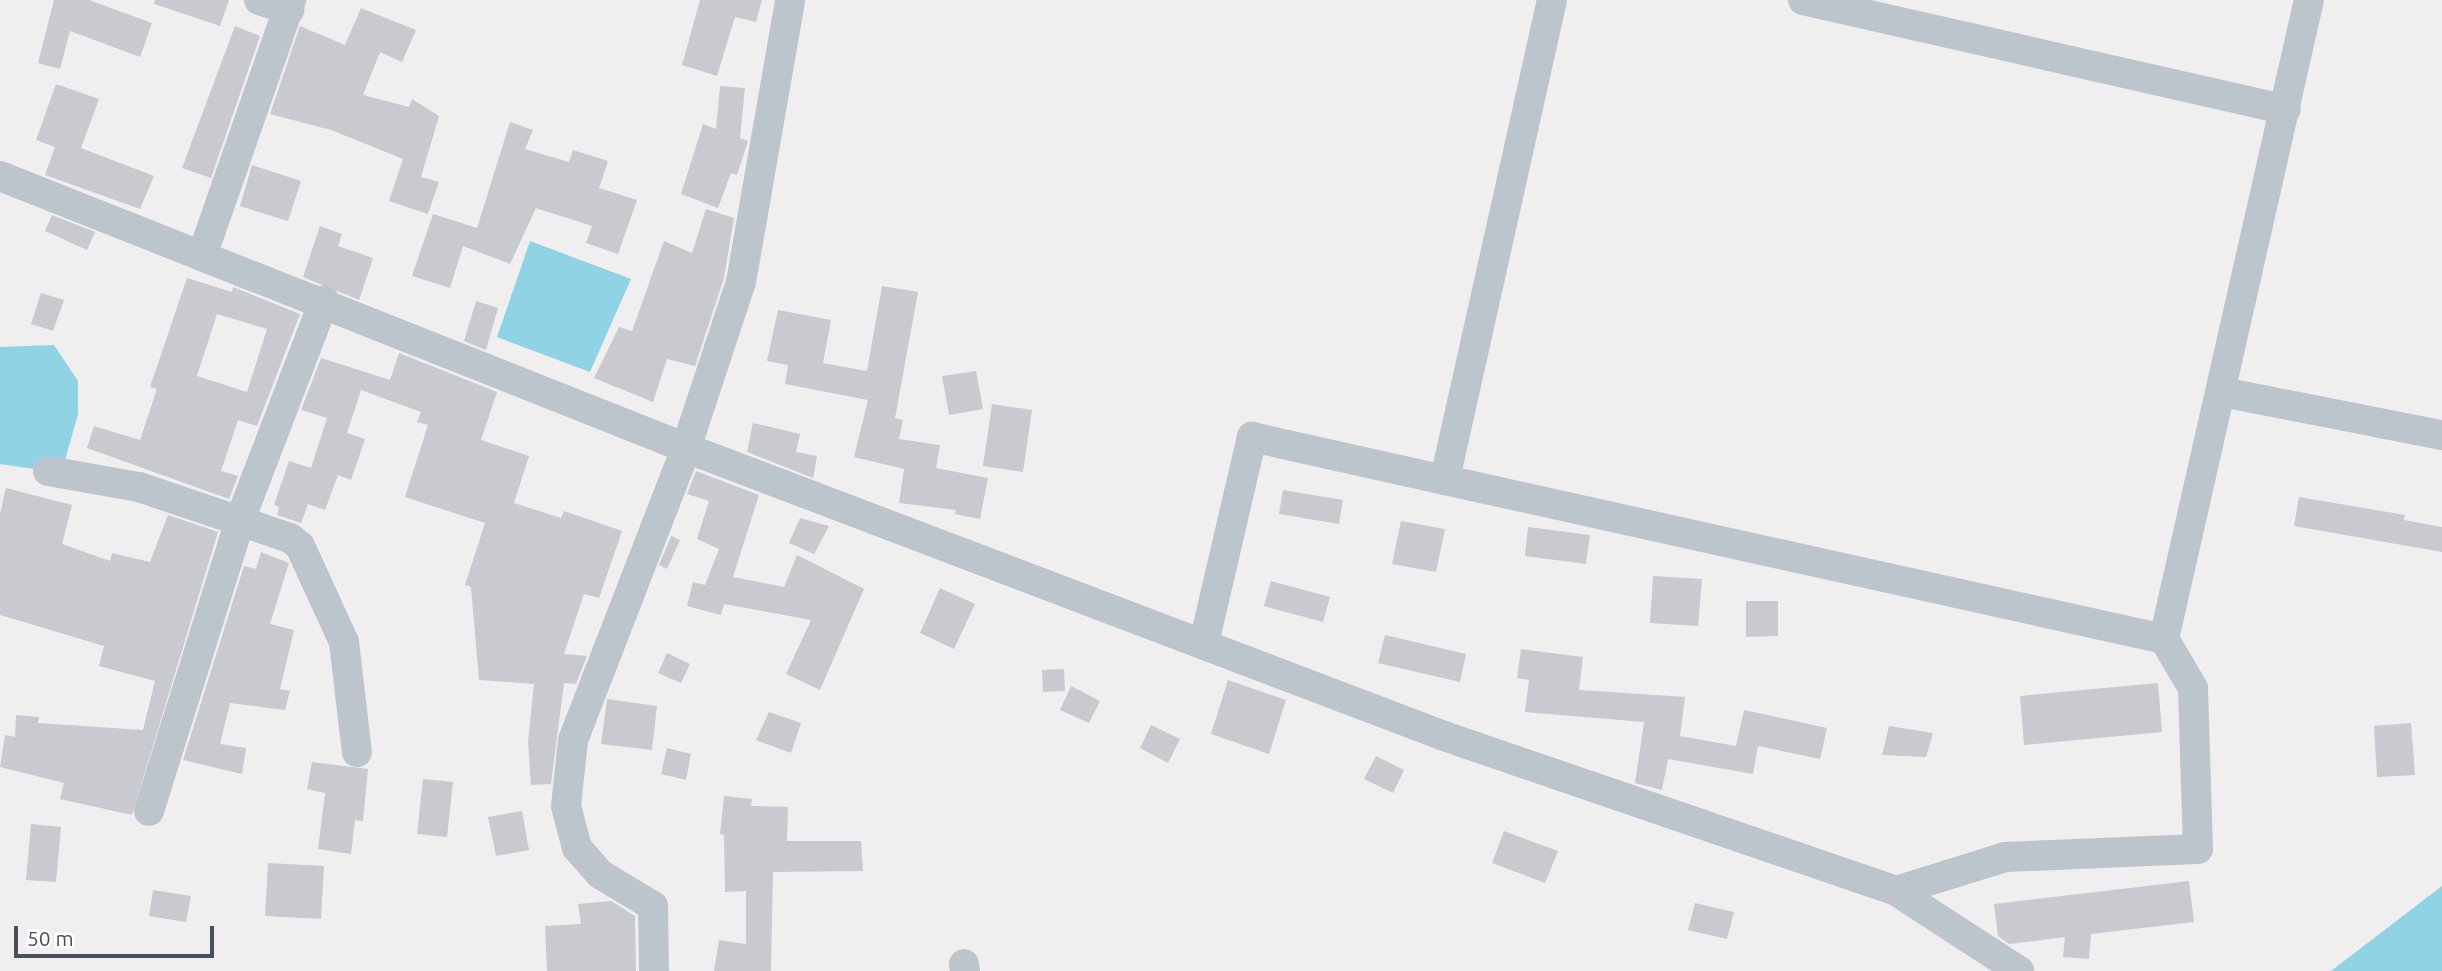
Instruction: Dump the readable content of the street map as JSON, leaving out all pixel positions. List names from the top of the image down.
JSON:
{
  "scale_bar": "50 m"
}
